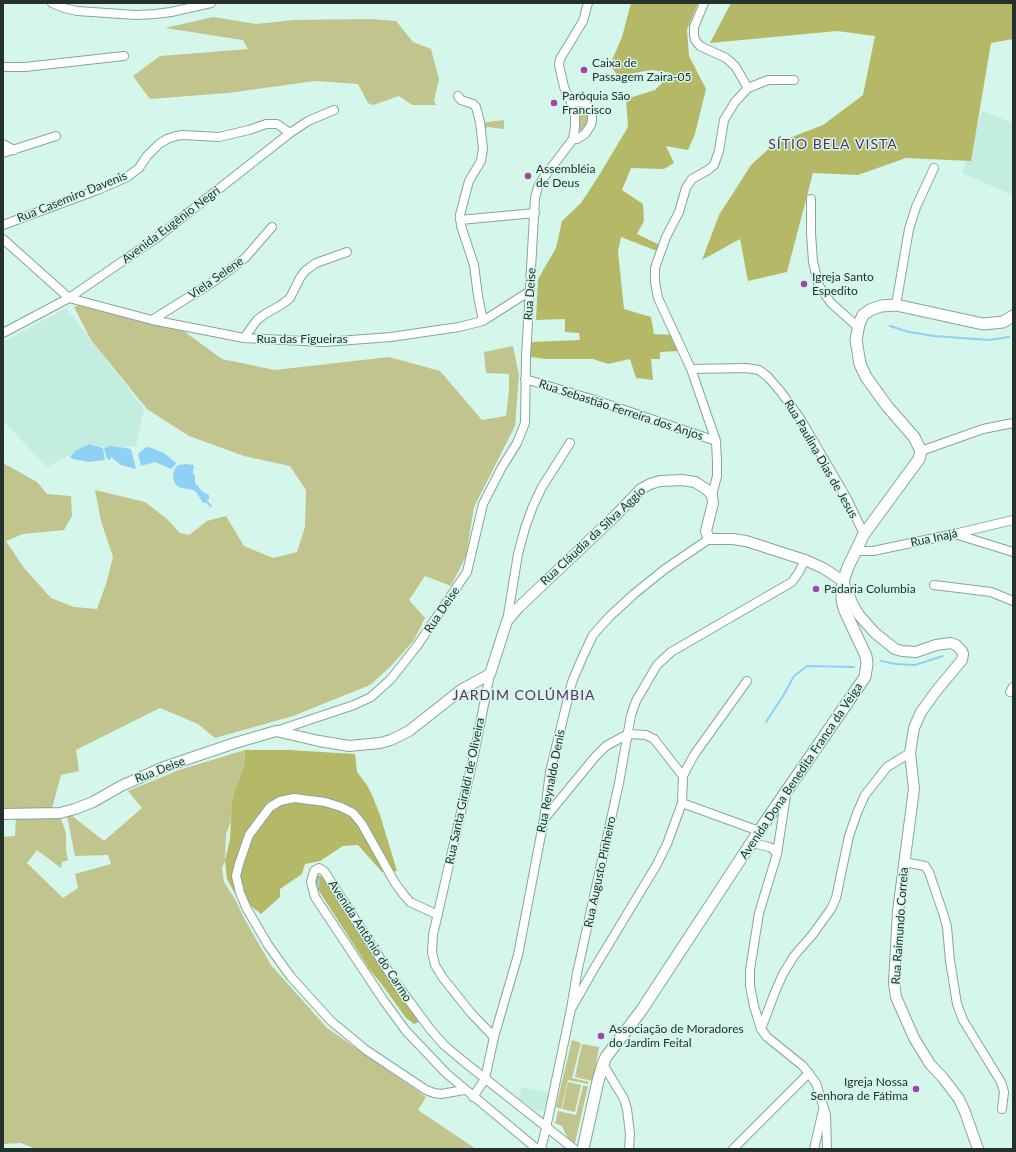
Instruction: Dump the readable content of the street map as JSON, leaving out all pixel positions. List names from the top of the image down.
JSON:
{
  "streets": {
    "main road": ["Avenida Dona Benedita Franca da Veiga"],
    "street": [
      "Rua Casemiro Davenis",
      "Avenida Eugênio Negri",
      "Viela Selene",
      "Rua Deise",
      "Rua das Figueiras",
      "Rua Sebastião Ferreira dos Anjos",
      "Rua Paulina Dias de Jesus",
      "Rua Cláudia da Silva Aggio",
      "Rua Inajá",
      "Rua Reynaldo Denis",
      "Rua Santa Giraldi de Oliveira",
      "Rua Augusto Pinheiro",
      "Rua Raimundo Correia",
      "Avenida Antônio do Carmo"
    ]
  },
  "crossings": [
    ["Rua Casemiro Davenis", "Avenida Eugênio Negri"],
    ["Avenida Eugênio Negri", "Rua das Figueiras"],
    ["Viela Selene", "Rua das Figueiras"],
    ["Rua Deise", "Rua das Figueiras"],
    ["Rua Deise", "Rua Sebastião Ferreira dos Anjos"],
    ["Rua Paulina Dias de Jesus", "Avenida Dona Benedita Franca da Veiga"],
    ["Rua Cláudia da Silva Aggio", "Rua Santa Giraldi de Oliveira"],
    ["Rua Inajá", "Avenida Dona Benedita Franca da Veiga"],
    ["Avenida Dona Benedita Franca da Veiga", "Rua Raimundo Correia"],
    ["Rua Reynaldo Denis", "Rua Santa Giraldi de Oliveira"],
    ["Rua Reynaldo Denis", "Avenida Antônio do Carmo"]
  ],
  "districts": ["SÍTIO BELA VISTA", "JARDIM COLÚMBIA"],
  "places": [
    "Caixa de Passagem Zaira-05",
    "Paróquia São Francisco",
    "Assembléia de Deus",
    "Igreja Santo Espedito",
    "Padaria Columbia",
    "Associação de Moradores do Jardim Feital",
    "Igreja Nossa Senhora de Fátima"
  ]
}
